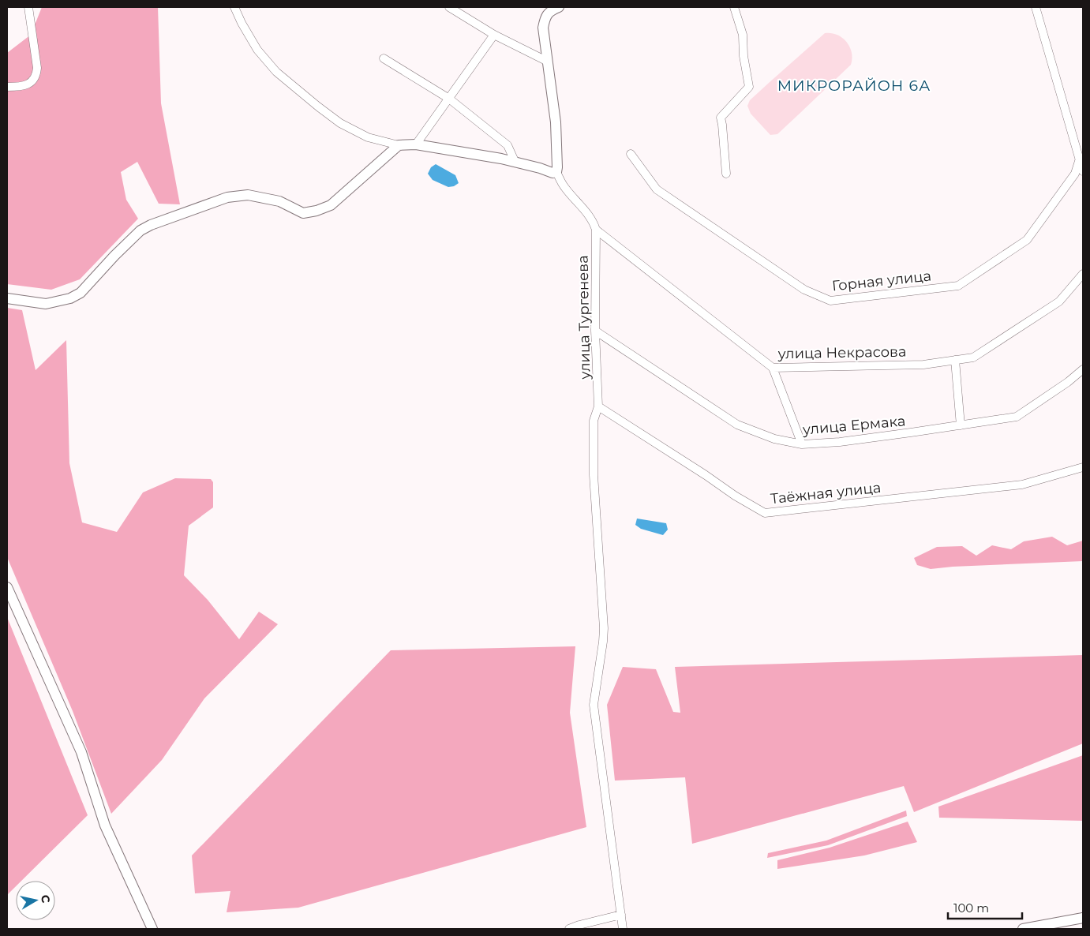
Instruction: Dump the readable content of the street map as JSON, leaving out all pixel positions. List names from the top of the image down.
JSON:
{
  "streets": {
    "street": [
      "Горная улица",
      "улица Тургенева",
      "улица Некрасова",
      "улица Ермака",
      "Таёжная улица"
    ]
  },
  "crossings": [
    ["улица Тургенева", "улица Некрасова"],
    ["улица Тургенева", "улица Ермака"],
    ["улица Тургенева", "Таёжная улица"]
  ],
  "districts": ["МИКРОРАЙОН 6А"],
  "scale_bar": "100 m",
  "north": "right"
}
